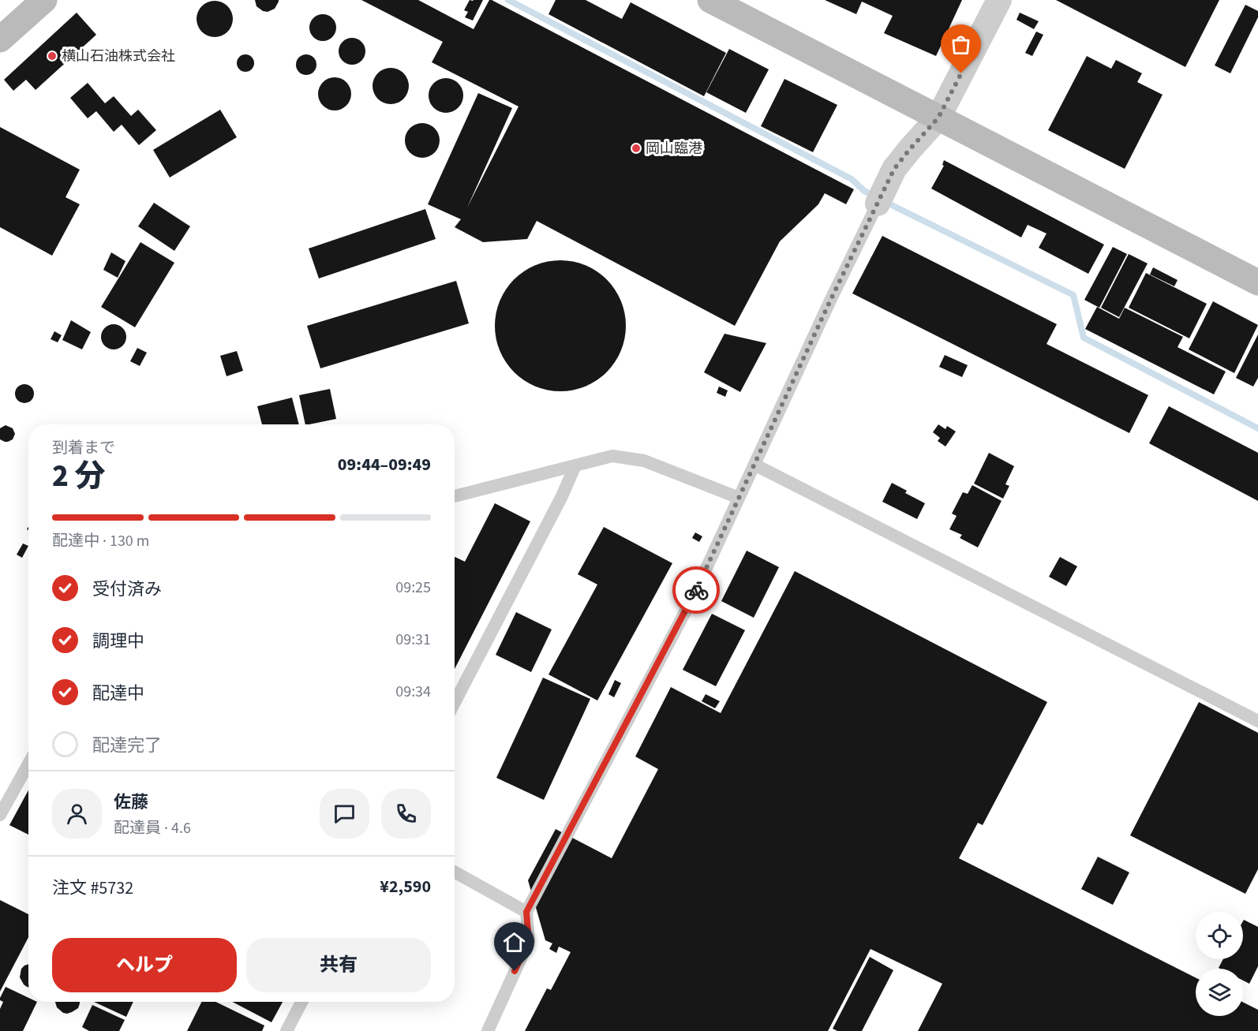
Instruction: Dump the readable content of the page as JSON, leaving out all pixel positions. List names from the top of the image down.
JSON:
{
  "places": ["横山石油株式会社", "岡山臨港"],
  "page": {
    "heading": ["2 分", "到着まで", "09:44–09:49"],
    "panel": [
      "佐藤",
      "配達員 · 4.6",
      "注文 #5732",
      "¥2,590"
    ],
    "bar": "配達中 · 130 m",
    "list": [
      ["受付済み", "09:25"],
      ["調理中", "09:31"],
      ["配達中", "09:34"],
      "配達完了"
    ],
    "buttons": ["ヘルプ", "共有"]
  }
}
